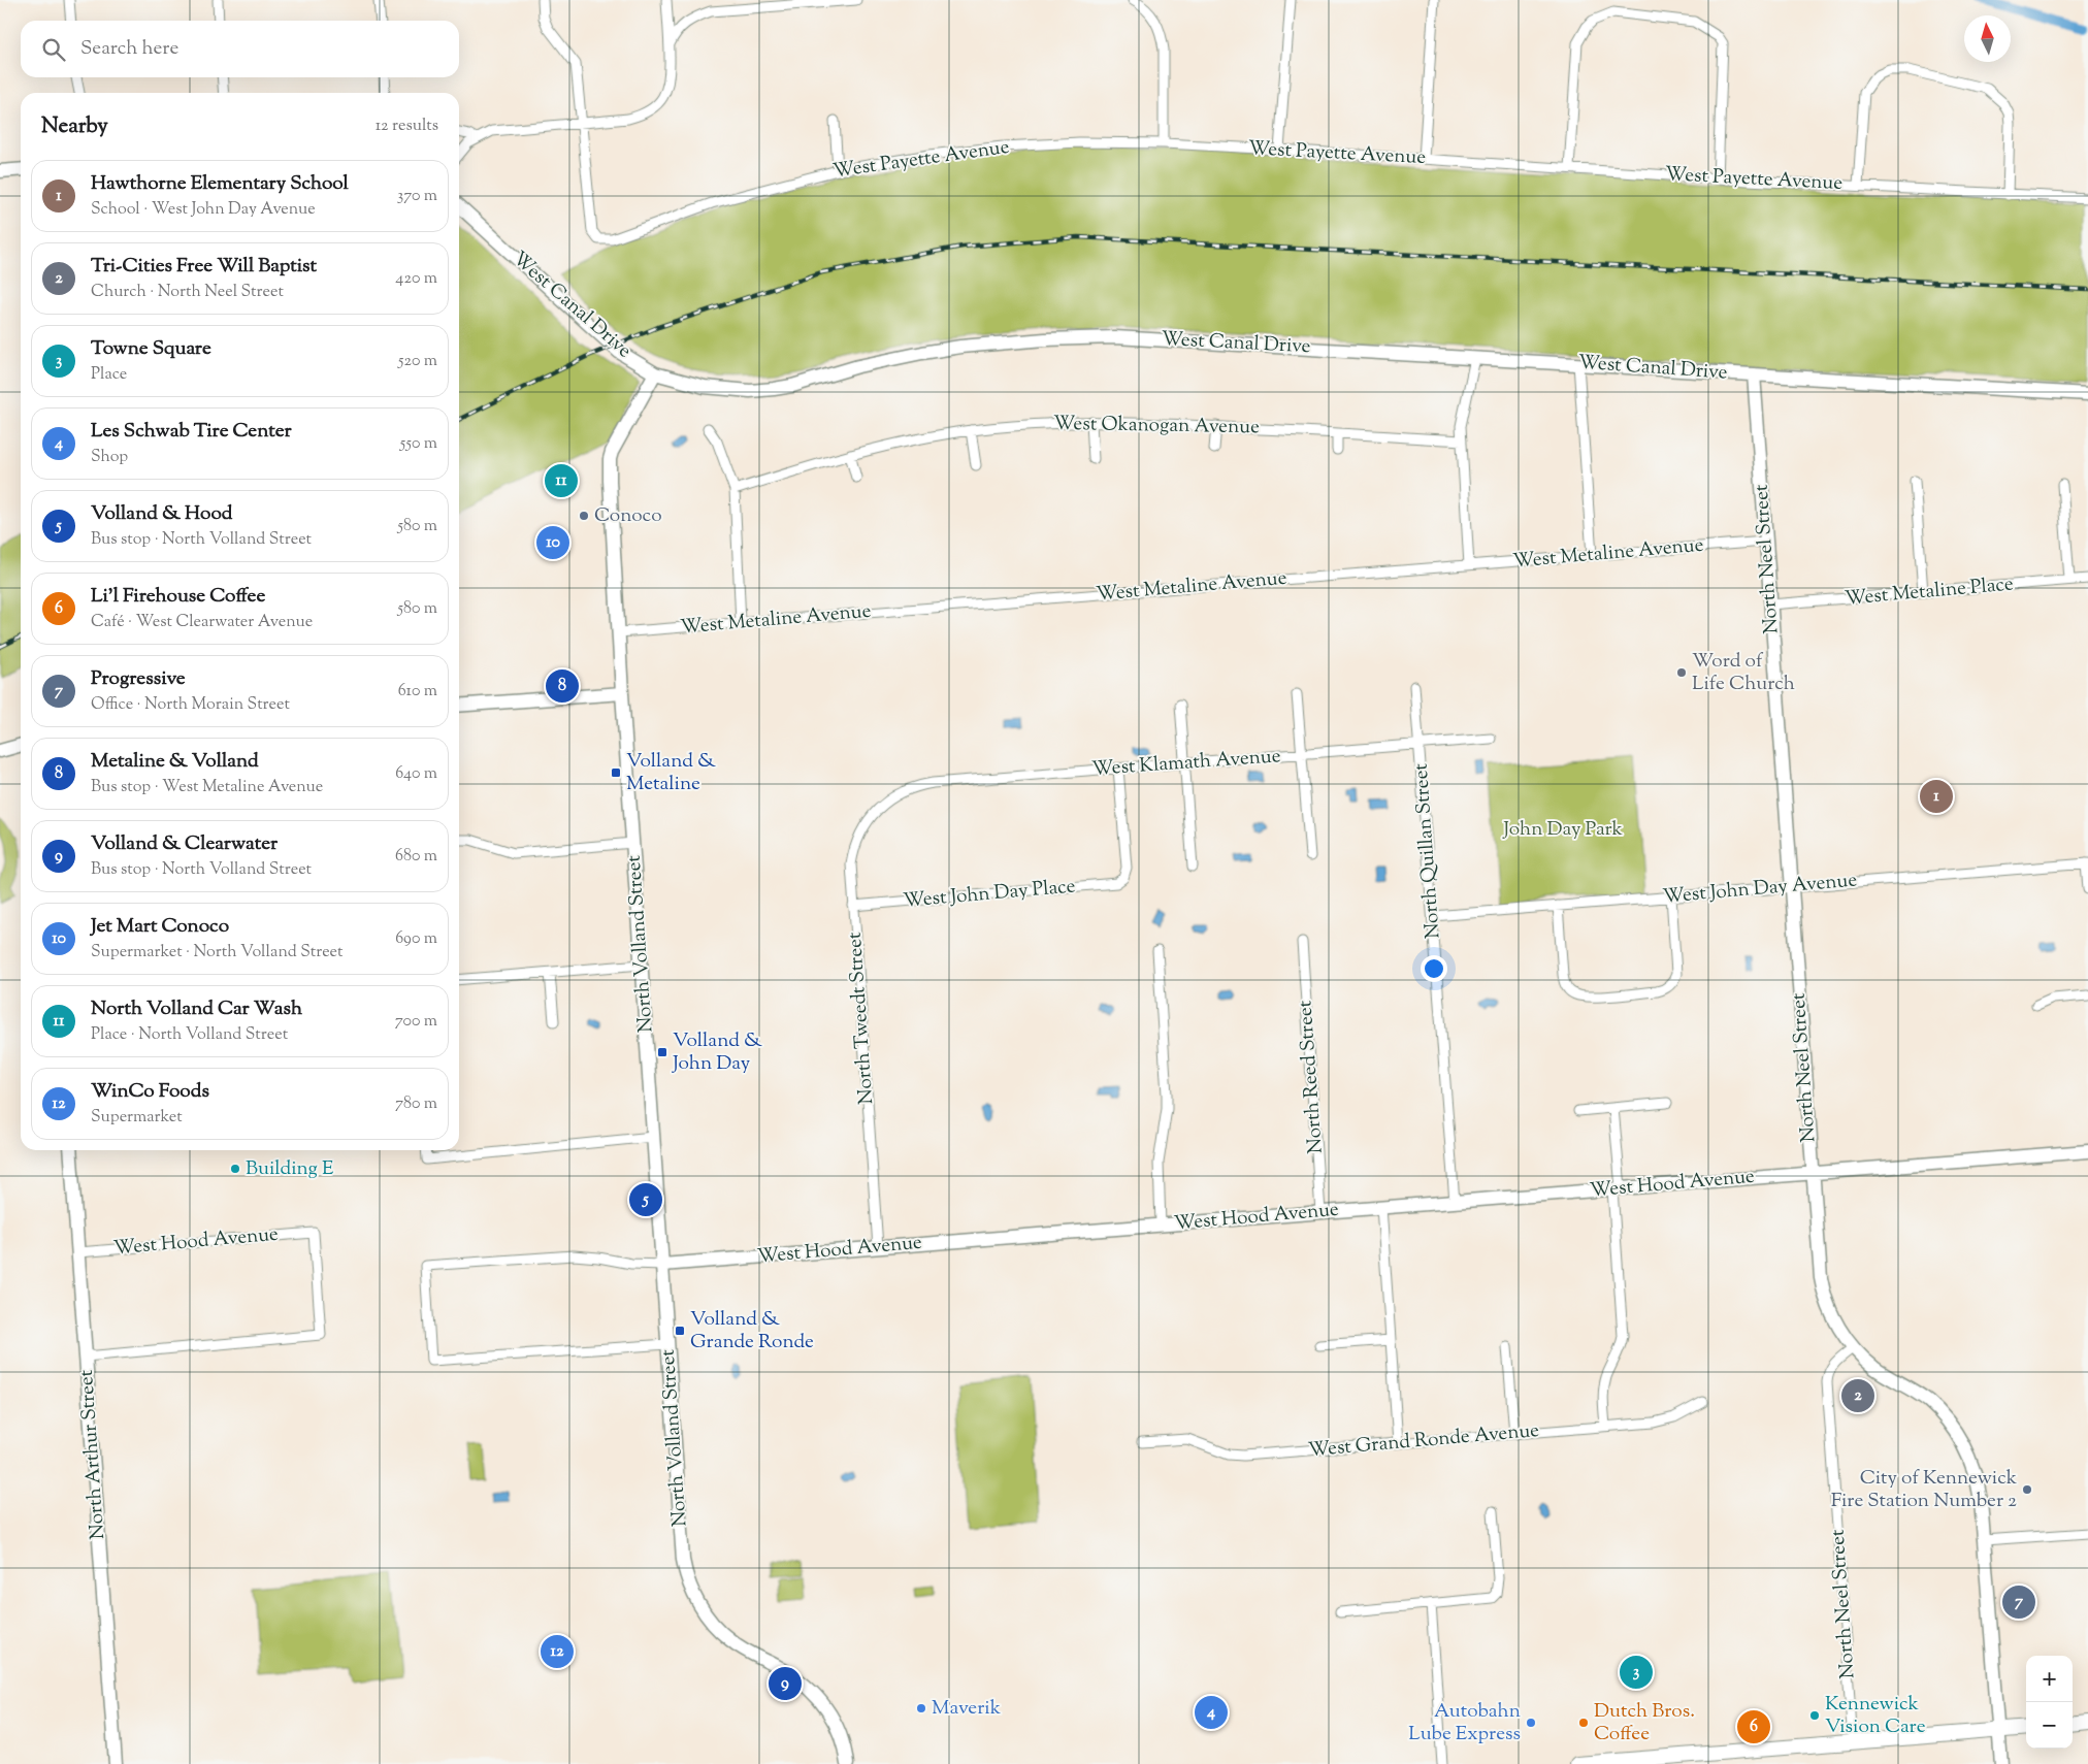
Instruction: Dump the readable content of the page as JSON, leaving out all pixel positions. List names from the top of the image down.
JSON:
{
  "streets": {
    "street": [
      "West Payette Avenue",
      "West Canal Drive",
      "West Okanogan Avenue",
      "West Metaline Avenue",
      "North Neel Street",
      "West Metaline Place",
      "West Klamath Avenue",
      "North Quillan Street",
      "West John Day Avenue",
      "West John Day Place",
      "North Volland Street",
      "North Tweedt Street",
      "North Reed Street",
      "West Hood Avenue",
      "West Grand Ronde Avenue",
      "North Arthur Street"
    ]
  },
  "crossings": [
    ["West Canal Drive", "North Neel Street"],
    ["West Canal Drive", "North Volland Street"],
    ["West Metaline Avenue", "North Neel Street"],
    ["West Metaline Avenue", "North Volland Street"],
    ["North Neel Street", "West Metaline Place"],
    ["North Neel Street", "West John Day Avenue"],
    ["North Neel Street", "West Hood Avenue"],
    ["West Klamath Avenue", "North Quillan Street"],
    ["West Klamath Avenue", "West John Day Place"],
    ["West Klamath Avenue", "North Tweedt Street"],
    ["North Quillan Street", "West John Day Avenue"],
    ["North Quillan Street", "West Hood Avenue"],
    ["West John Day Place", "North Tweedt Street"],
    ["North Volland Street", "West Hood Avenue"],
    ["North Tweedt Street", "West Hood Avenue"],
    ["North Reed Street", "West Hood Avenue"],
    ["West Hood Avenue", "North Arthur Street"]
  ],
  "parks": ["John Day Park"],
  "places": {
    "other": [
      "Conoco",
      "Word of Life Church",
      "Building E",
      "City of Kennewick Fire Station Number 2",
      "Maverik",
      "Kennewick Vision Care",
      "Autobahn Lube Express",
      "Dutch Bros. Coffee"
    ],
    "transit": ["Volland & Metaline", "Volland & John Day", "Volland & Grande Ronde"]
  },
  "north": "top",
  "page": {
    "search": "Search here",
    "heading": ["Nearby", "12 results"],
    "list": [
      {
        "mark": "1",
        "name": "Hawthorne Elementary School",
        "note": "School · West John Day Avenue",
        "value": "370 m"
      },
      {
        "mark": "2",
        "name": "Tri-Cities Free Will Baptist",
        "note": "Church · North Neel Street",
        "value": "420 m"
      },
      {
        "mark": "3",
        "name": "Towne Square",
        "note": "Place",
        "value": "520 m"
      },
      {
        "mark": "4",
        "name": "Les Schwab Tire Center",
        "note": "Shop",
        "value": "550 m"
      },
      {
        "mark": "5",
        "name": "Volland & Hood",
        "note": "Bus stop · North Volland Street",
        "value": "580 m"
      },
      {
        "mark": "6",
        "name": "Li'l Firehouse Coffee",
        "note": "Café · West Clearwater Avenue",
        "value": "580 m"
      },
      {
        "mark": "7",
        "name": "Progressive",
        "note": "Office · North Morain Street",
        "value": "610 m"
      },
      {
        "mark": "8",
        "name": "Metaline & Volland",
        "note": "Bus stop · West Metaline Avenue",
        "value": "640 m"
      },
      {
        "mark": "9",
        "name": "Volland & Clearwater",
        "note": "Bus stop · North Volland Street",
        "value": "680 m"
      },
      {
        "mark": "10",
        "name": "Jet Mart Conoco",
        "note": "Supermarket · North Volland Street",
        "value": "690 m"
      },
      {
        "mark": "11",
        "name": "North Volland Car Wash",
        "note": "Place · North Volland Street",
        "value": "700 m"
      },
      {
        "mark": "12",
        "name": "WinCo Foods",
        "note": "Supermarket",
        "value": "780 m"
      }
    ],
    "pins": [
      "11",
      "10",
      "8",
      "1",
      "5",
      "2",
      "7",
      "12",
      "3",
      "9",
      "4",
      "6"
    ],
    "map_buttons": ["+", "−"]
  }
}
